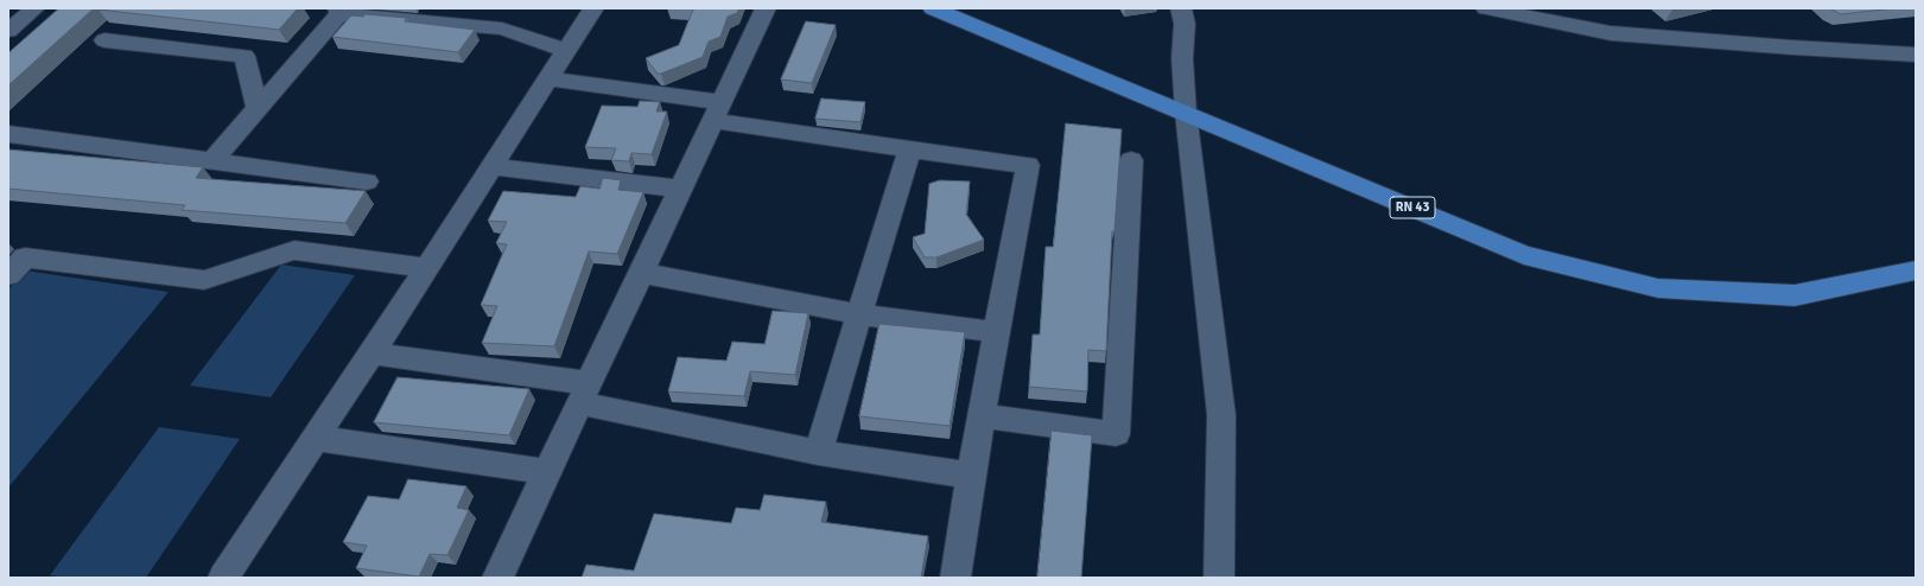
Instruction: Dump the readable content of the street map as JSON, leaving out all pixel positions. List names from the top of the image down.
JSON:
{
  "streets": {
    "main road": ["RN 43"]
  }
}
